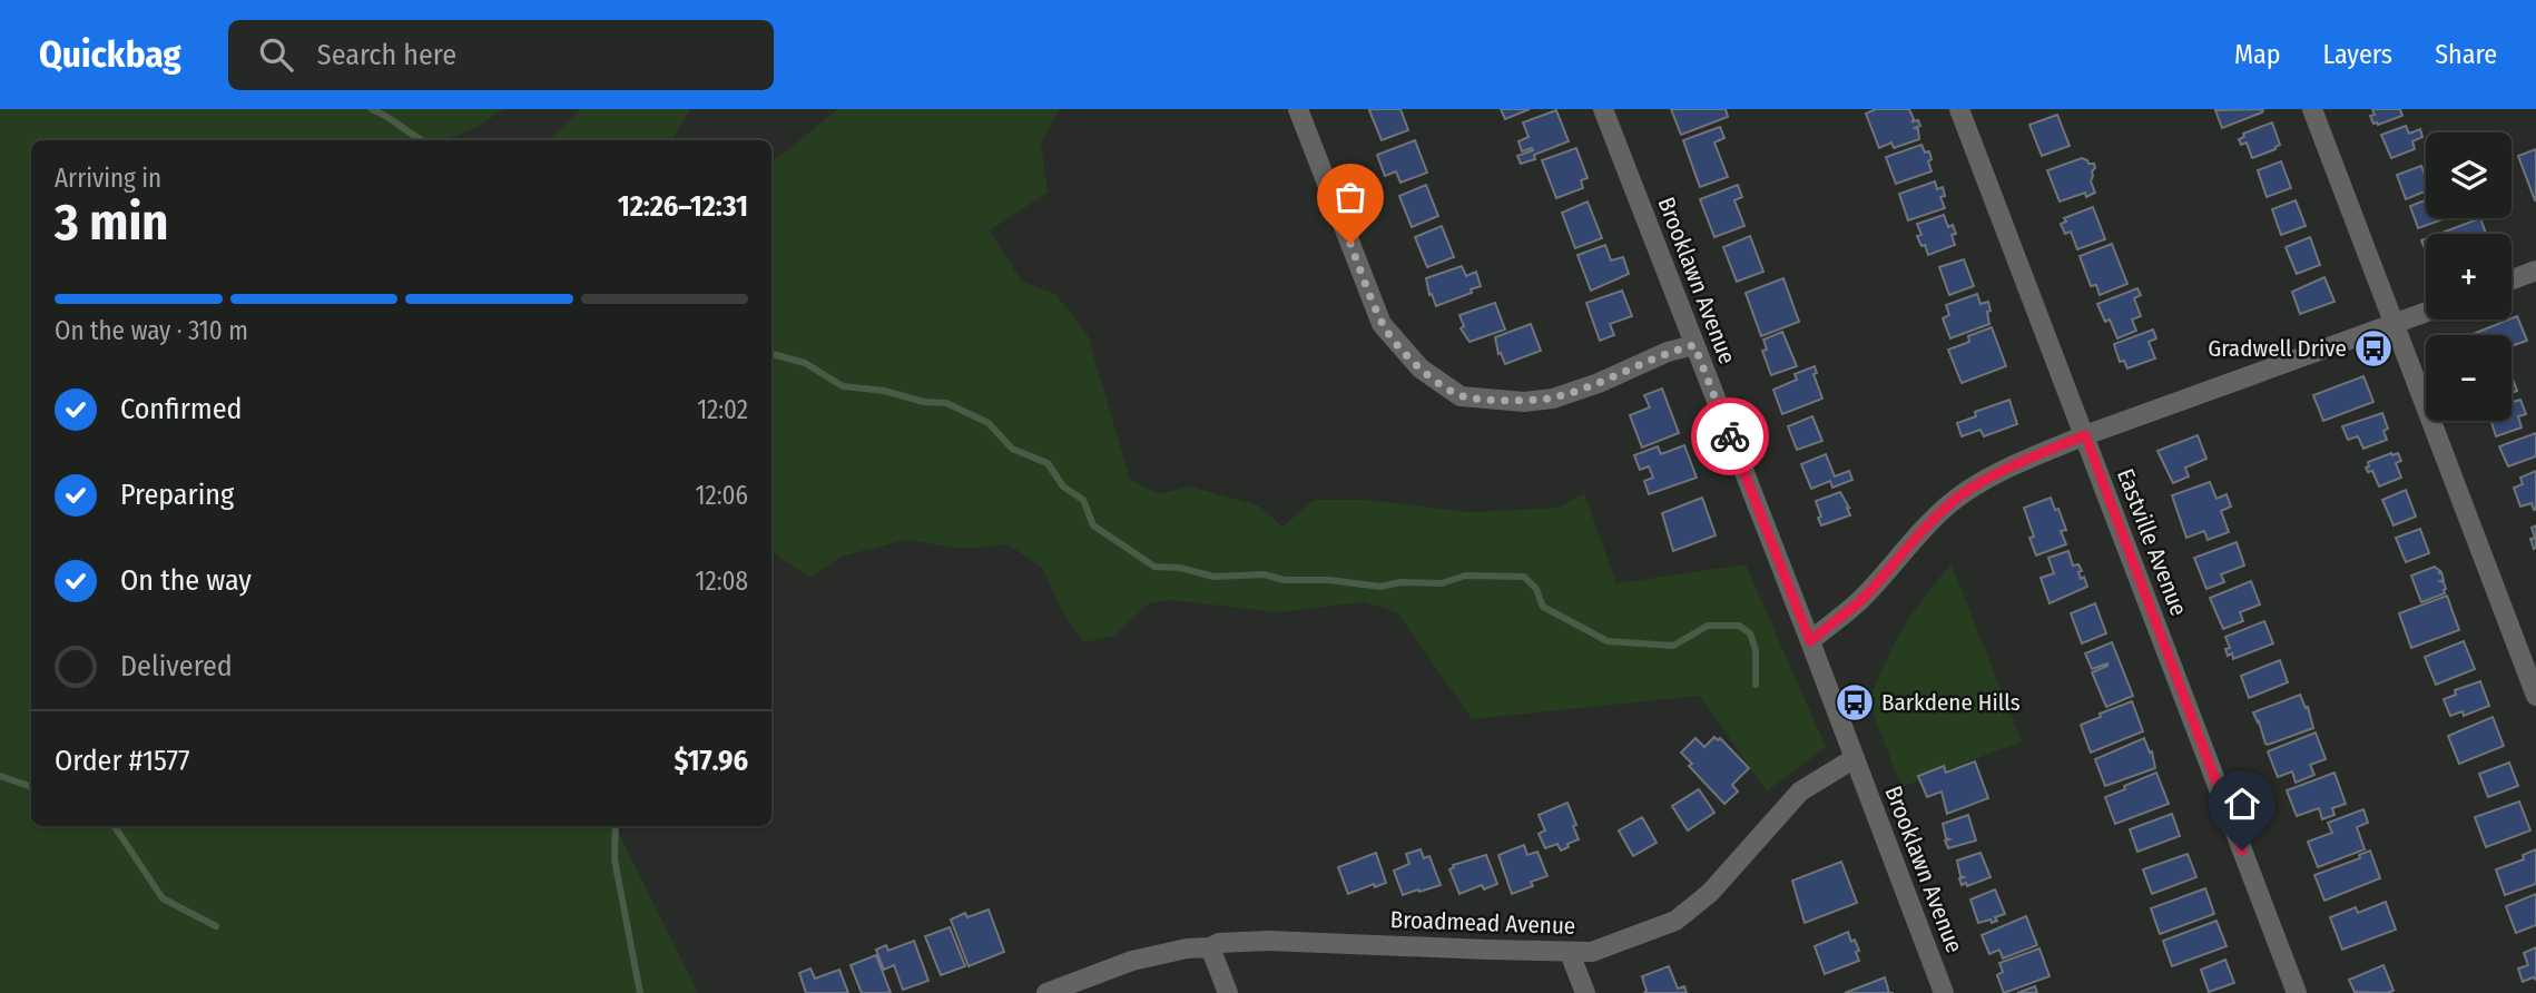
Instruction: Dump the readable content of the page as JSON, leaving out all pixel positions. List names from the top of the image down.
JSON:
{
  "streets": {
    "street": ["Brooklawn Avenue", "Eastville Avenue", "Broadmead Avenue"]
  },
  "crossings": [
    ["Brooklawn Avenue", "Broadmead Avenue"]
  ],
  "places": {
    "bus stop": ["Gradwell Drive", "Barkdene Hills"]
  },
  "page": {
    "header": "Quickbag",
    "search": "Search here",
    "nav": ["Map", "Layers", "Share"],
    "map_buttons": ["+", "−"],
    "heading": ["3 min", "Arriving in", "12:26–12:31"],
    "panel": ["Order #1577", "$17.96"],
    "bar": "On the way · 310 m",
    "list": [
      ["Confirmed", "12:02"],
      ["Preparing", "12:06"],
      ["On the way", "12:08"],
      "Delivered"
    ]
  }
}
